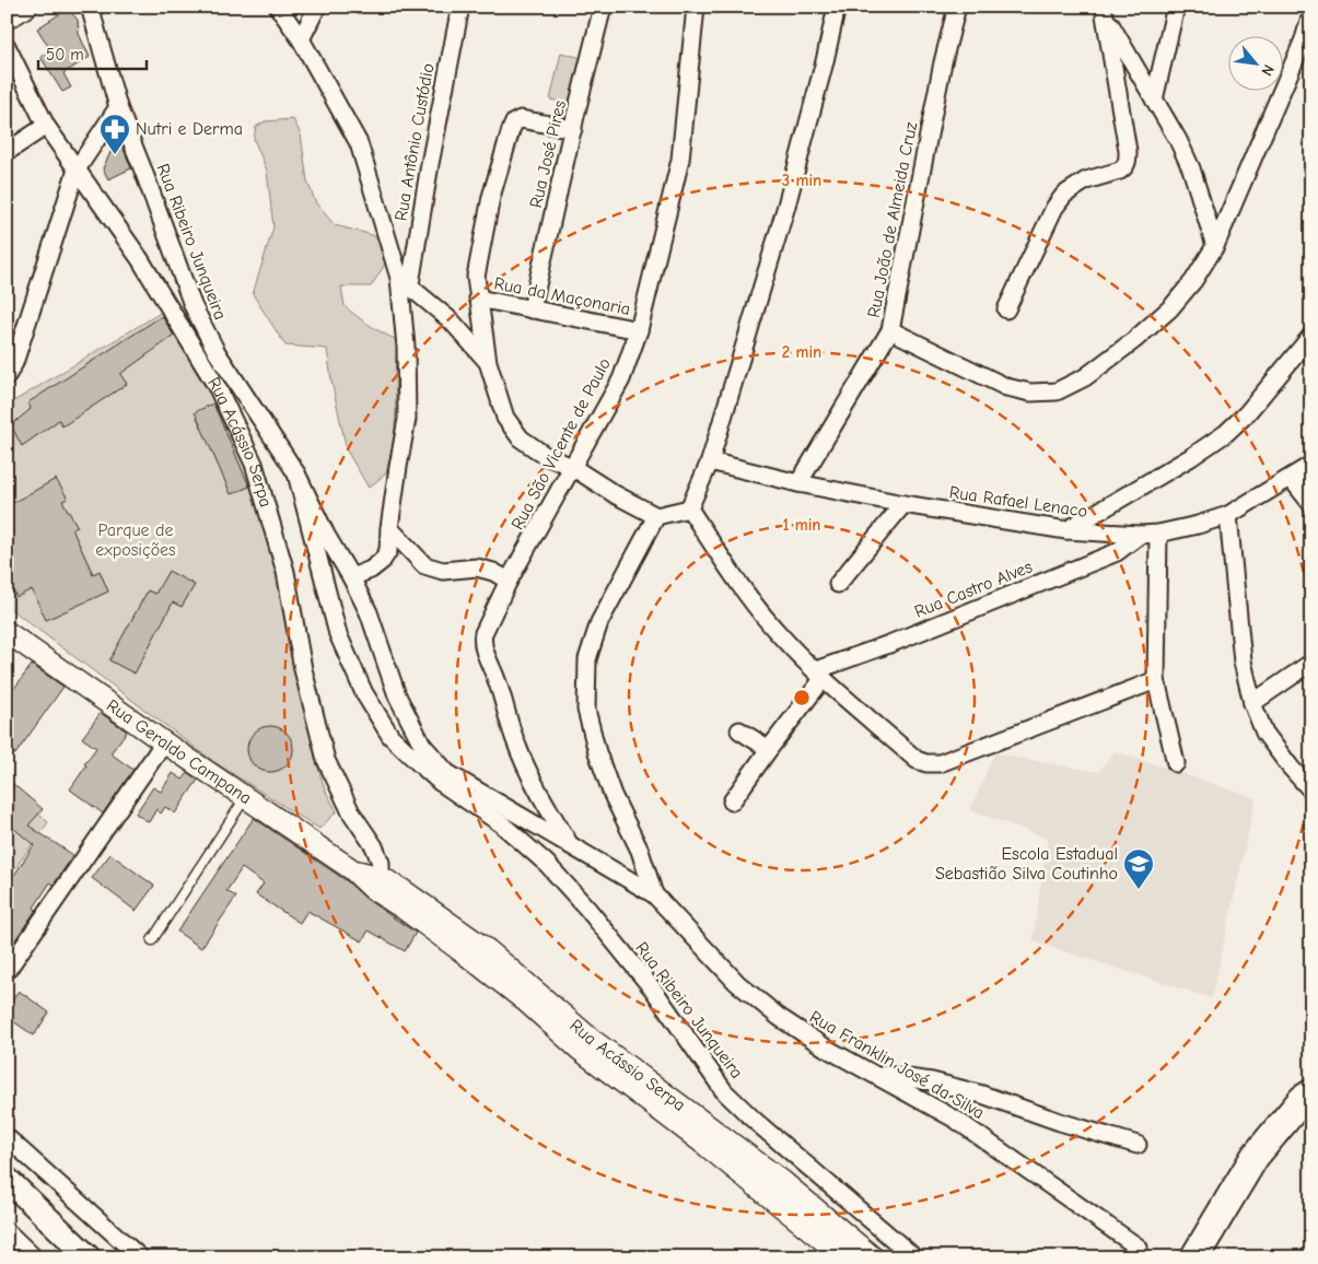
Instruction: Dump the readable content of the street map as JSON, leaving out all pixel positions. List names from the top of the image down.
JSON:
{
  "streets": {
    "street": [
      "Rua Antônio Custódio",
      "Rua José Pires",
      "Rua João de Almeida Cruz",
      "Rua Ribeiro Junqueira",
      "Rua da Maçonaria",
      "Rua Acássio Serpa",
      "Rua São Vicente de Paulo",
      "Rua Rafael Lenaco",
      "Rua Castro Alves",
      "Rua Geraldo Campana",
      "Rua Franklin José da Silva"
    ]
  },
  "crossings": [
    ["Rua José Pires", "Rua da Maçonaria"],
    ["Rua João de Almeida Cruz", "Rua Rafael Lenaco"],
    ["Rua da Maçonaria", "Rua São Vicente de Paulo"],
    ["Rua Acássio Serpa", "Rua Geraldo Campana"],
    ["Rua Rafael Lenaco", "Rua Castro Alves"]
  ],
  "parks": ["Parque de exposições"],
  "places": {
    "pharmacy": ["Nutri e Derma"],
    "school or university": ["Escola Estadual Sebastião Silva Coutinho"]
  },
  "scale_bar": "50 m",
  "north": "bottom right",
  "rings": ["3 min", "2 min", "1 min"]
}
